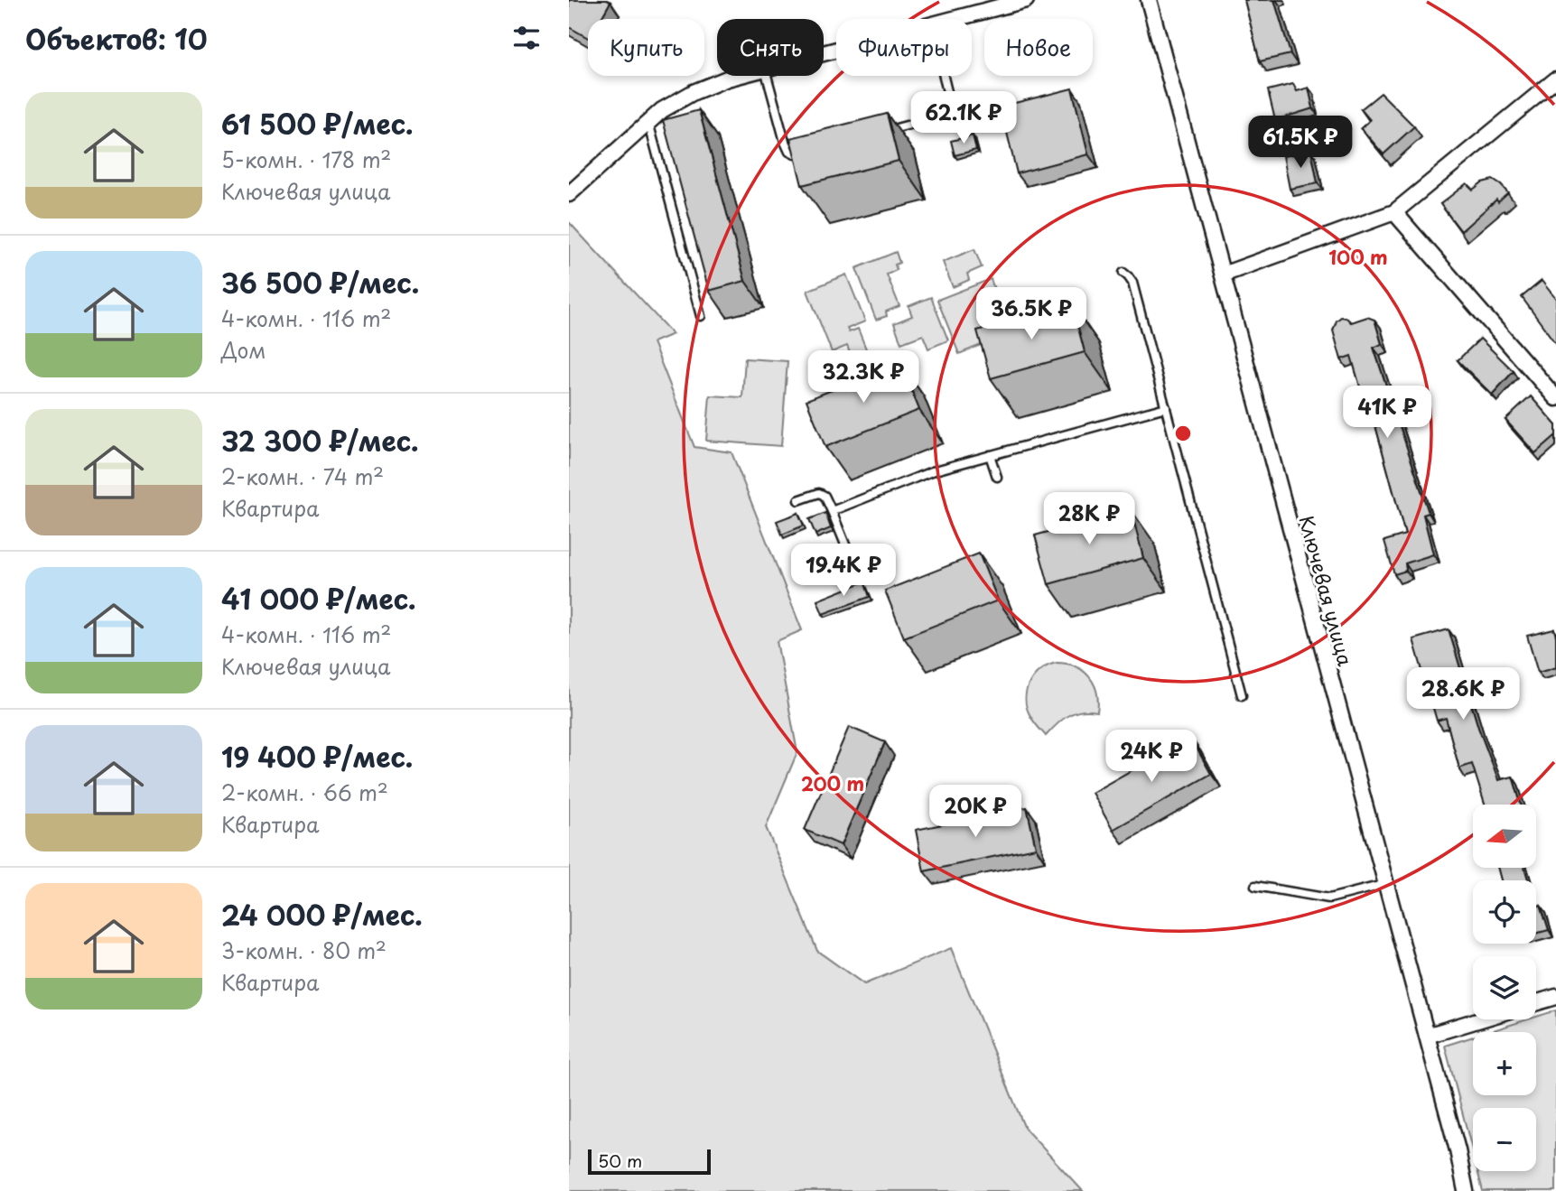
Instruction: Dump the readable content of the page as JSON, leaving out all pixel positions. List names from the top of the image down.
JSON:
{
  "streets": {
    "street": ["Ключевая улица"]
  },
  "scale_bar": "50 m",
  "north": "left",
  "page": {
    "heading": "Объектов: 10",
    "chip": [
      "Купить",
      "Снять",
      "Фильтры",
      "Новое"
    ],
    "list": [
      {
        "name": "61 500 ₽/мес.",
        "note": "5-комн. · 178 m² · Ключевая улица"
      },
      {
        "name": "36 500 ₽/мес.",
        "note": "4-комн. · 116 m² · Дом"
      },
      {
        "name": "32 300 ₽/мес.",
        "note": "2-комн. · 74 m² · Квартира"
      },
      {
        "name": "41 000 ₽/мес.",
        "note": "4-комн. · 116 m² · Ключевая улица"
      },
      {
        "name": "19 400 ₽/мес.",
        "note": "2-комн. · 66 m² · Квартира"
      },
      {
        "name": "24 000 ₽/мес.",
        "note": "3-комн. · 80 m² · Квартира"
      }
    ],
    "price": [
      "62.1K ₽",
      "61.5K ₽",
      "36.5K ₽",
      "32.3K ₽",
      "41K ₽",
      "28K ₽",
      "19.4K ₽",
      "28.6K ₽",
      "24K ₽",
      "20K ₽"
    ],
    "map_buttons": ["+", "−"],
    "scale": "50 m"
  },
  "rings": ["100 m", "200 m"]
}
